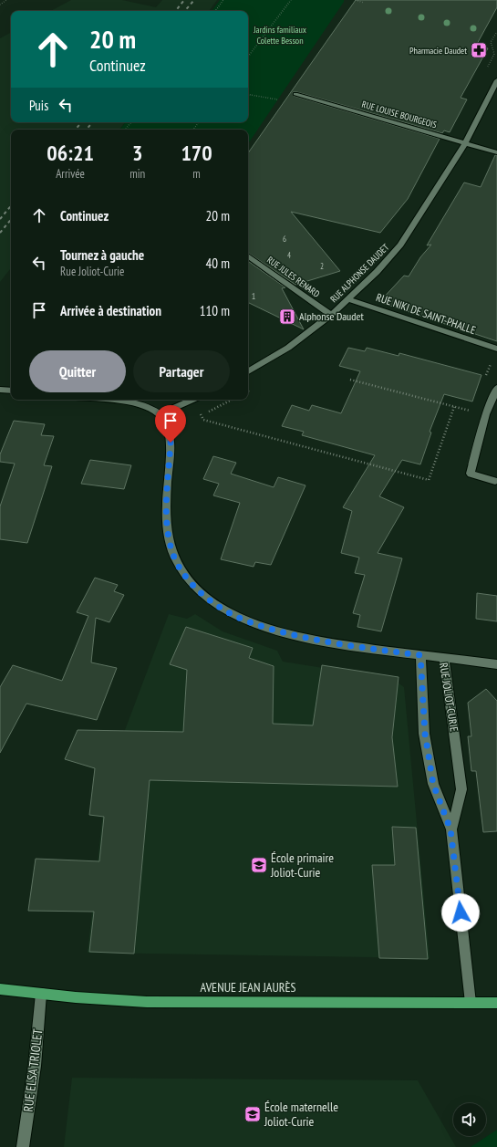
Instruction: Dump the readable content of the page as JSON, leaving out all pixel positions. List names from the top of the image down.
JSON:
{
  "streets": {
    "main road": ["AVENUE JEAN JAURÈS"],
    "street": [
      "RUE LOUISE BOURGEOIS",
      "RUE ALPHONSE DAUDET",
      "RUE JULES RENARD",
      "RUE NIKI DE SAINT-PHALLE",
      "RUE JOLIOT-CURIE",
      "RUE ELSA TRIOLET"
    ]
  },
  "crossings": [
    ["RUE LOUISE BOURGEOIS", "RUE ALPHONSE DAUDET"],
    ["RUE ALPHONSE DAUDET", "RUE JULES RENARD"],
    ["RUE ALPHONSE DAUDET", "RUE NIKI DE SAINT-PHALLE"],
    ["RUE JOLIOT-CURIE", "AVENUE JEAN JAURÈS"],
    ["AVENUE JEAN JAURÈS", "RUE ELSA TRIOLET"]
  ],
  "parks": ["Jardins familiaux Colette Besson"],
  "places": {
    "pharmacy": ["Pharmacie Daudet"],
    "building": ["Alphonse Daudet"],
    "school or university": ["École primaire Joliot-Curie", "École maternelle Joliot-Curie"]
  },
  "house_numbers": [
    "6",
    "4",
    "2",
    "1"
  ],
  "page": {
    "turn": ["20 m", "Continuez"],
    "then": "Puis",
    "eta": [
      "06:21",
      "Arrivée",
      "3",
      "min",
      "170",
      "m"
    ],
    "list": [
      {
        "name": "Continuez",
        "value": "20 m"
      },
      {
        "name": "Tournez à gauche",
        "note": "Rue Joliot-Curie",
        "value": "40 m"
      },
      {
        "name": "Arrivée à destination",
        "value": "110 m"
      }
    ],
    "buttons": ["Quitter", "Partager"]
  }
}
